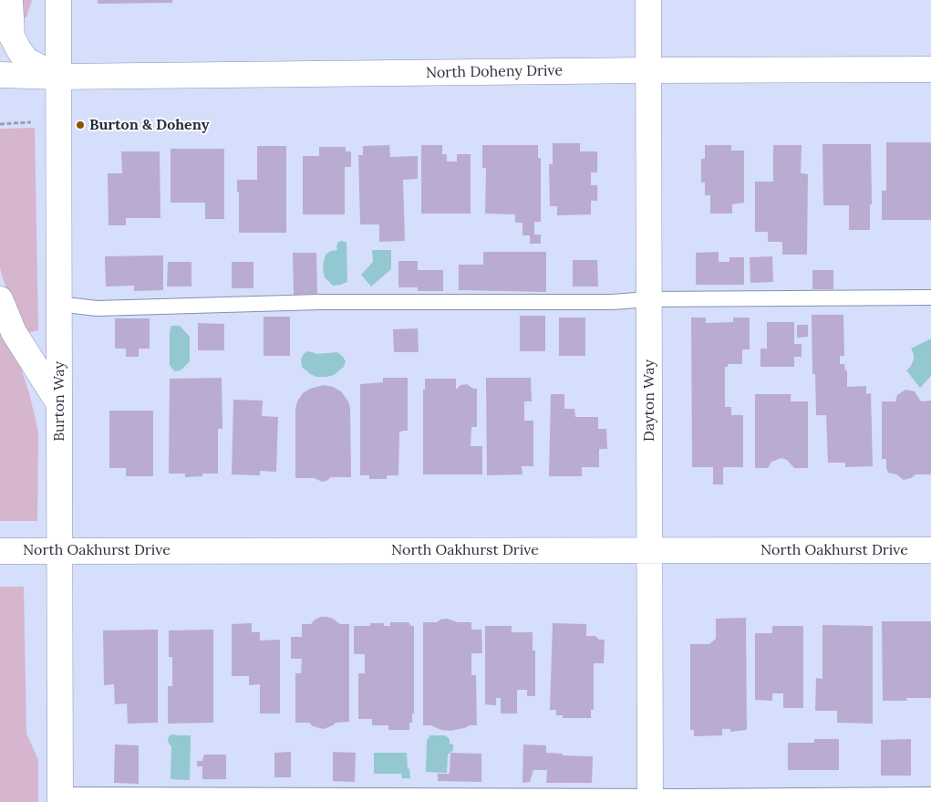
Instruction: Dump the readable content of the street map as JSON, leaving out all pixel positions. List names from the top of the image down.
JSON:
{
  "streets": {
    "street": [
      "North Doheny Drive",
      "Dayton Way",
      "Burton Way",
      "North Oakhurst Drive"
    ]
  },
  "crossings": [
    ["North Doheny Drive", "Dayton Way"],
    ["North Doheny Drive", "Burton Way"],
    ["Dayton Way", "North Oakhurst Drive"],
    ["Burton Way", "North Oakhurst Drive"]
  ],
  "places": ["Burton & Doheny"]
}
